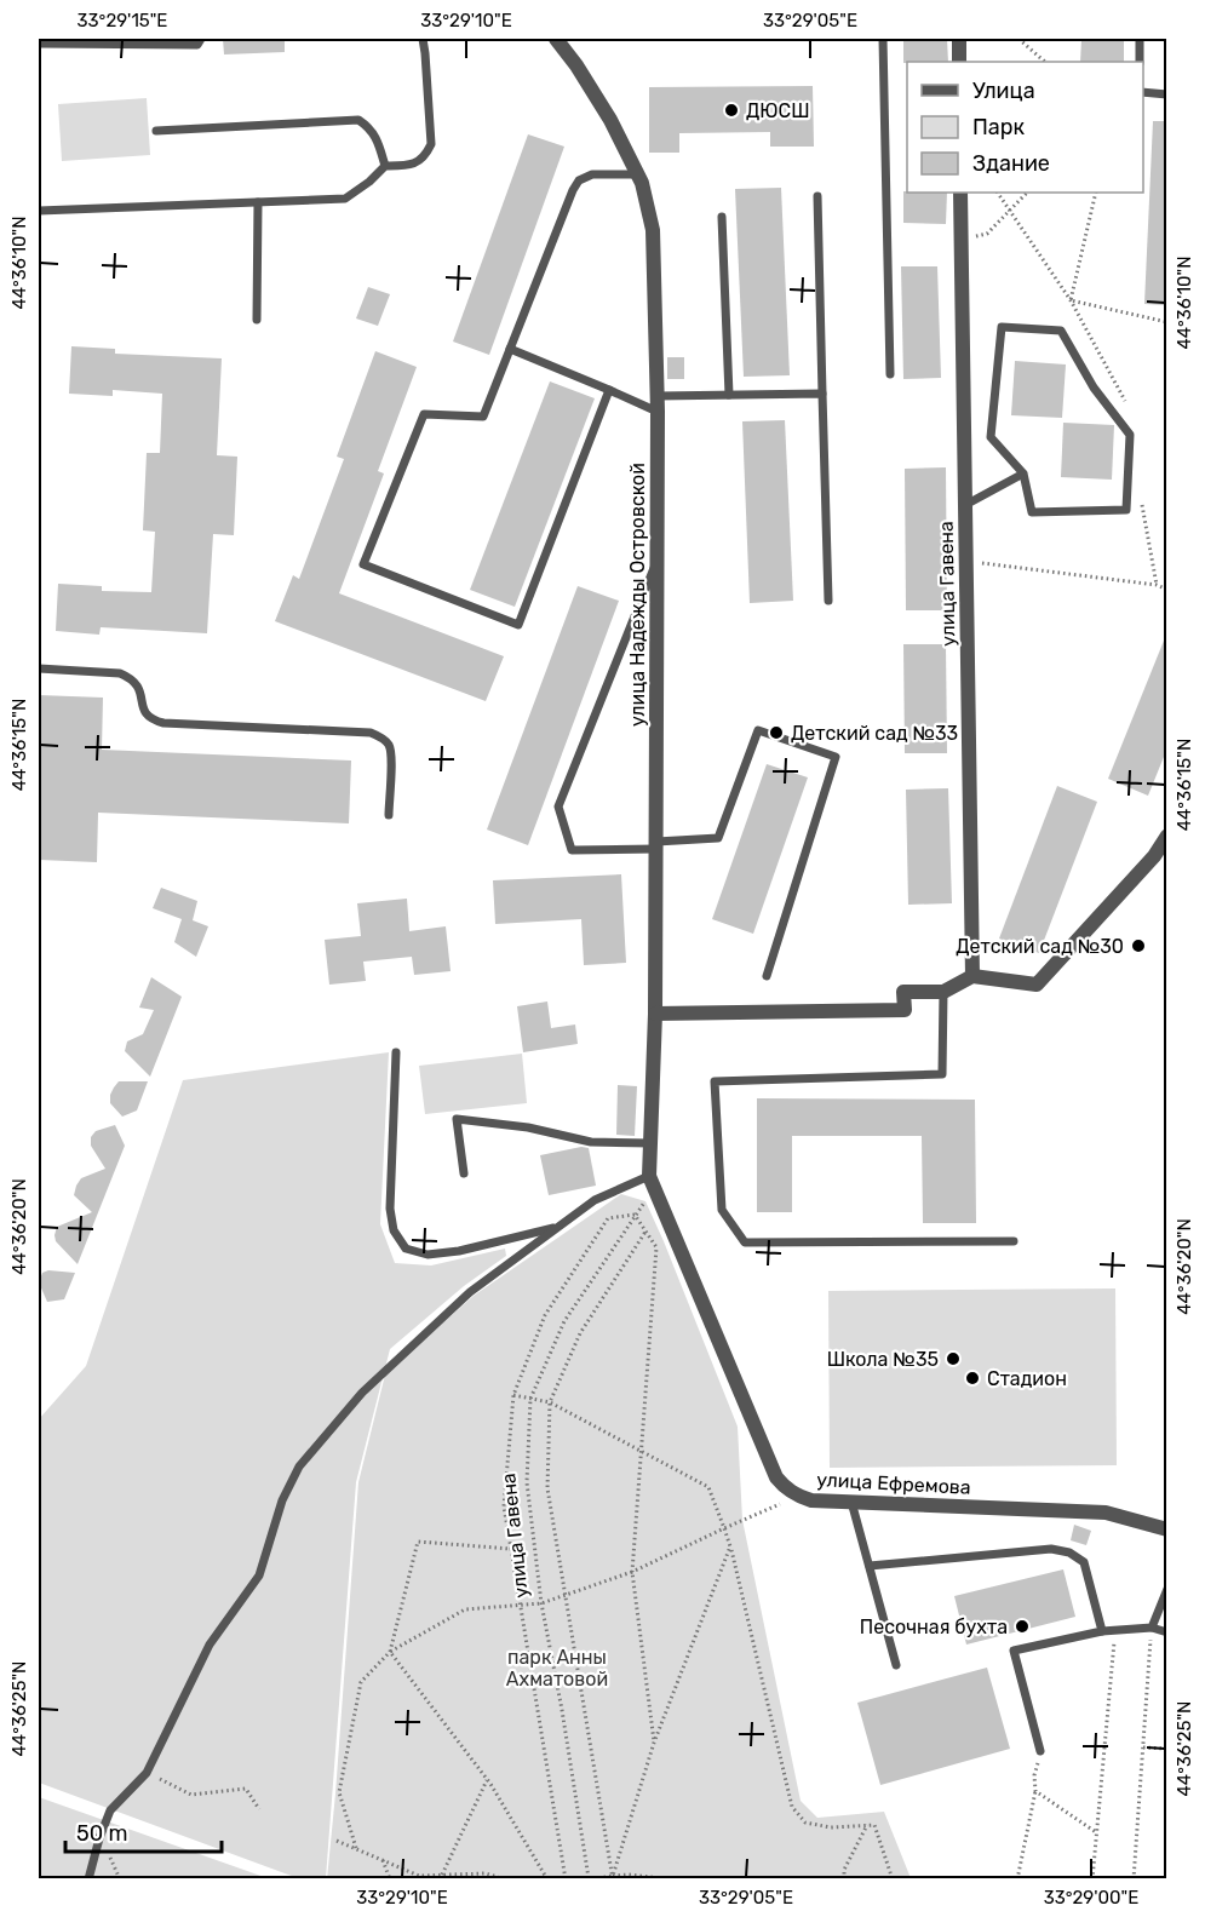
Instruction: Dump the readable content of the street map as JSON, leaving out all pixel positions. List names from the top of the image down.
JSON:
{
  "streets": {
    "street": ["улица Гавена", "улица Надежды Островской", "улица Ефремова"]
  },
  "crossings": [
    ["улица Гавена", "улица Надежды Островской"],
    ["улица Гавена", "улица Ефремова"],
    ["улица Надежды Островской", "улица Ефремова"]
  ],
  "parks": ["парк Анны Ахматовой"],
  "places": [
    "ДЮСШ",
    "Детский сад №33",
    "Детский сад №30",
    "Школа №35",
    "Стадион",
    "Песочная бухта"
  ],
  "legend": ["Улица", "Парк", "Здание"],
  "scale_bar": "50 m",
  "coordinates": [
    "33°29'15\"E",
    "33°29'10\"E",
    "33°29'05\"E",
    "44°36'10\"N",
    "44°36'15\"N",
    "44°36'20\"N",
    "44°36'25\"N",
    "33°29'00\"E"
  ]
}
